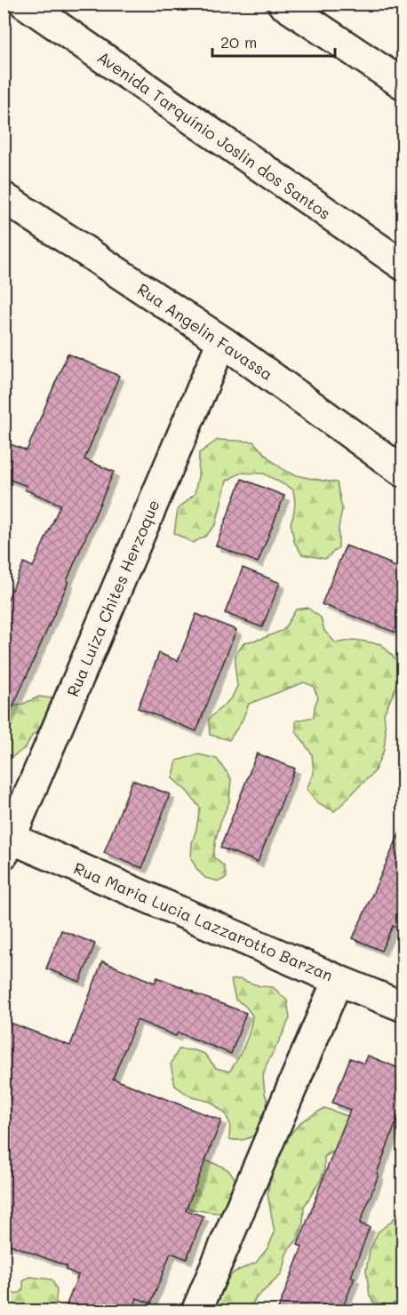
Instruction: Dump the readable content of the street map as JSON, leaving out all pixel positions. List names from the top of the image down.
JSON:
{
  "streets": {
    "street": [
      "Avenida Tarquínio Joslin dos Santos",
      "Rua Angelin Favassa",
      "Rua Luiza Chites Herzoque",
      "Rua Maria Lucia Lazzarotto Barzan"
    ]
  },
  "crossings": [
    ["Rua Angelin Favassa", "Rua Luiza Chites Herzoque"],
    ["Rua Luiza Chites Herzoque", "Rua Maria Lucia Lazzarotto Barzan"]
  ],
  "scale_bar": "20 m"
}
